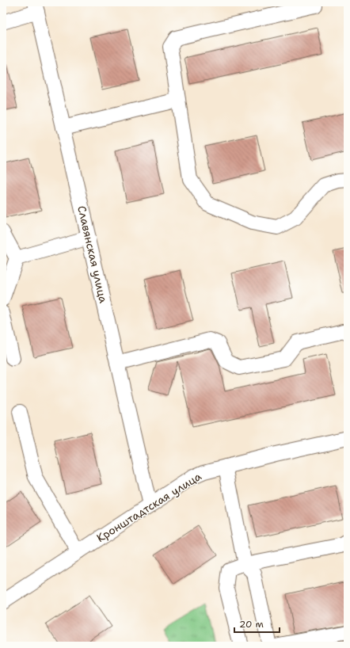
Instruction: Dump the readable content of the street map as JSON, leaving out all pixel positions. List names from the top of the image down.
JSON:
{
  "streets": {
    "street": ["Славянская улица", "Кронштадтская улица"]
  },
  "crossings": [
    ["Славянская улица", "Кронштадтская улица"]
  ],
  "scale_bar": "20 m"
}
